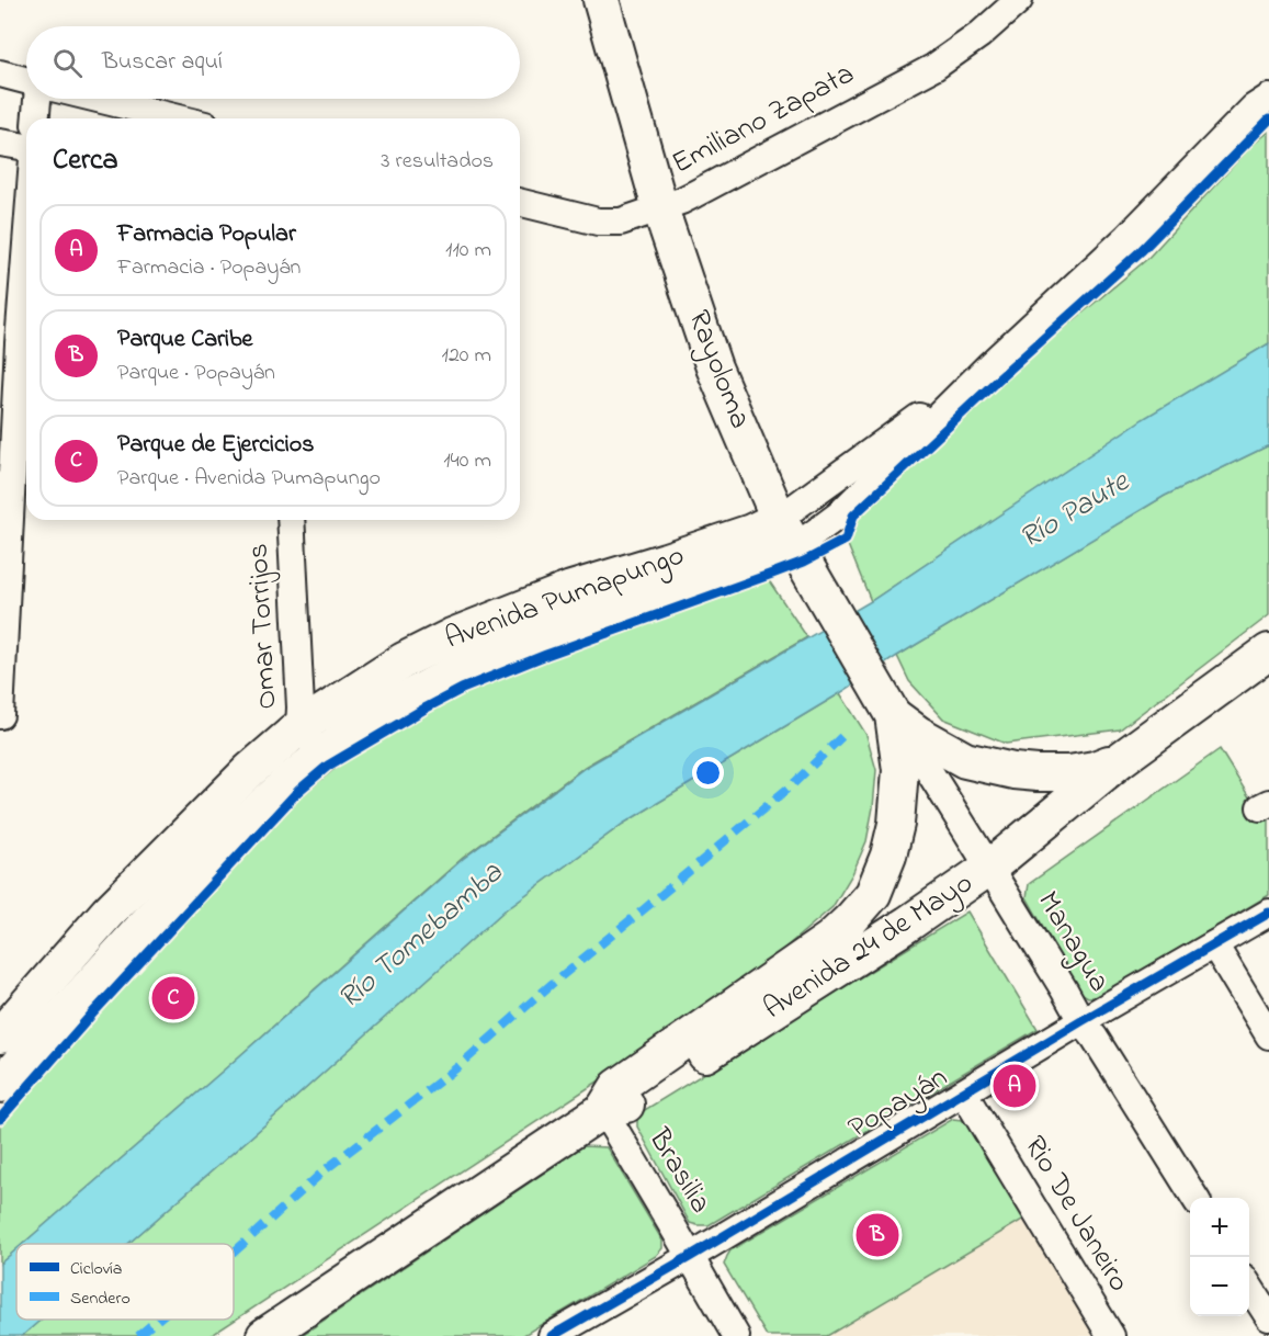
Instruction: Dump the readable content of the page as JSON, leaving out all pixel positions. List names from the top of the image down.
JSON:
{
  "streets": {
    "main road": ["Rayoloma", "Avenida Pumapungo", "Avenida 24 de Mayo"],
    "street": [
      "Emiliano Zapata",
      "Omar Torrijos",
      "Managua",
      "Popayán",
      "Brasilia",
      "Rio De Janeiro"
    ]
  },
  "crossings": [
    ["Emiliano Zapata", "Rayoloma"],
    ["Rayoloma", "Avenida Pumapungo"],
    ["Rayoloma", "Managua"],
    ["Rayoloma", "Avenida 24 de Mayo"],
    ["Avenida Pumapungo", "Omar Torrijos"],
    ["Managua", "Avenida 24 de Mayo"],
    ["Managua", "Popayán"],
    ["Avenida 24 de Mayo", "Brasilia"],
    ["Popayán", "Brasilia"],
    ["Popayán", "Rio De Janeiro"]
  ],
  "water": ["Río Paute", "Río Tomebamba"],
  "legend": ["Ciclovía", "Sendero"],
  "page": {
    "search": "Buscar aquí",
    "heading": ["Cerca", "3 resultados"],
    "list": [
      {
        "mark": "A",
        "name": "Farmacia Popular",
        "note": "Farmacia · Popayán",
        "value": "110 m"
      },
      {
        "mark": "B",
        "name": "Parque Caribe",
        "note": "Parque · Popayán",
        "value": "120 m"
      },
      {
        "mark": "C",
        "name": "Parque de Ejercicios",
        "note": "Parque · Avenida Pumapungo",
        "value": "140 m"
      }
    ],
    "pins": ["C", "A", "B"],
    "map_buttons": ["+", "−"]
  }
}
